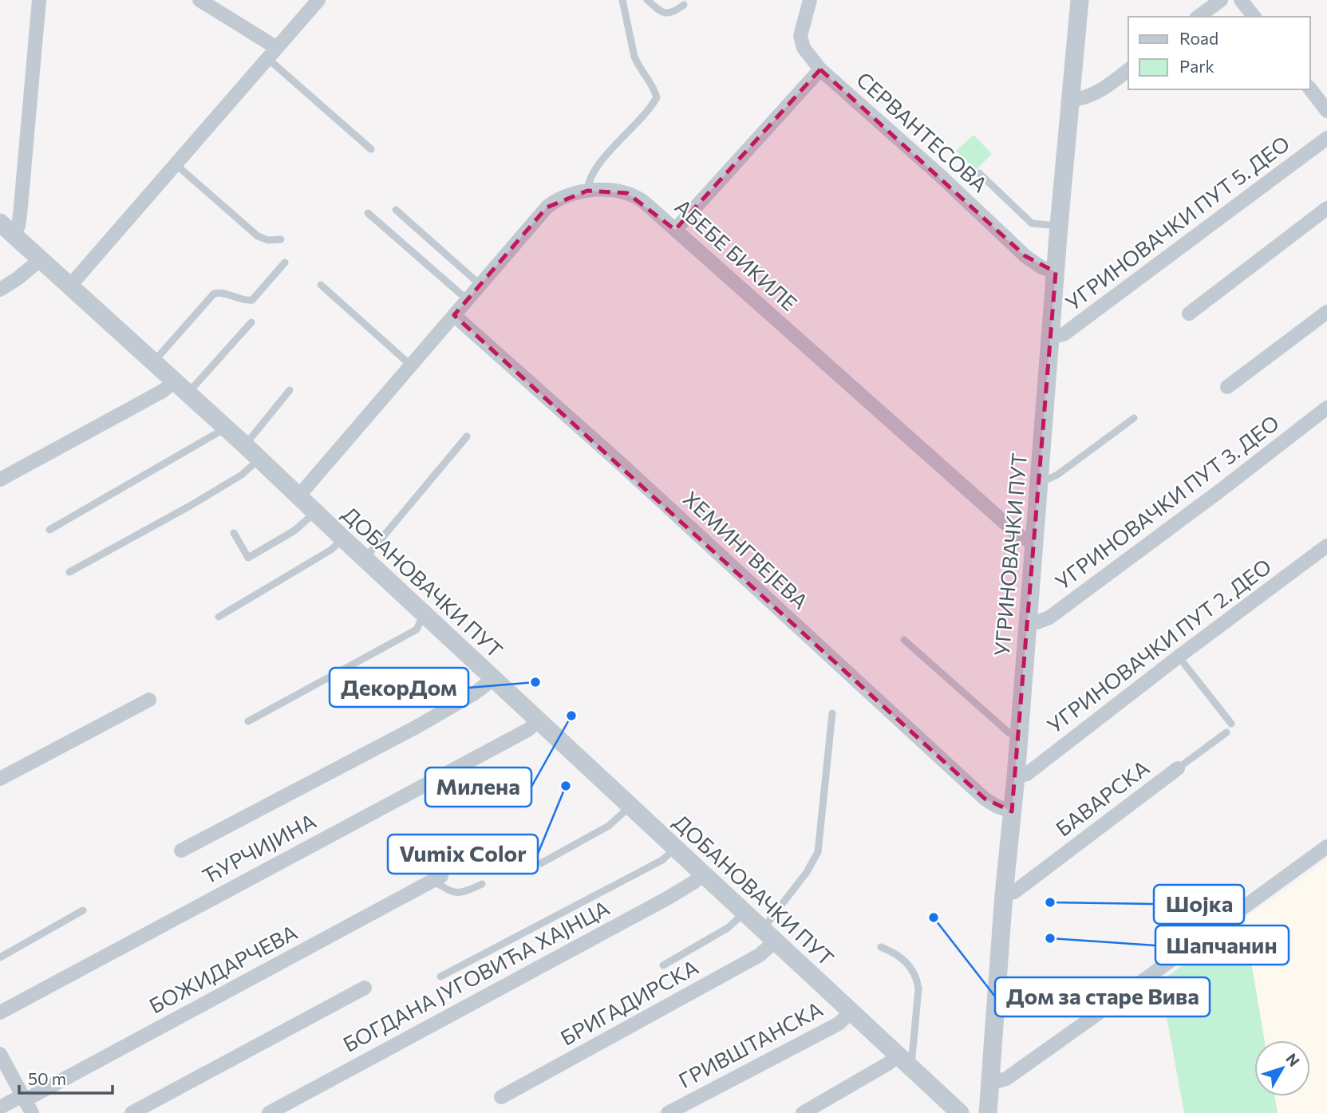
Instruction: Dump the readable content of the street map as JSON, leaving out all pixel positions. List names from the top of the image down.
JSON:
{
  "streets": {
    "street": [
      "СЕРВАНТЕСОВА",
      "УГРИНОВАЧКИ ПУТ 5. ДЕО",
      "АБЕБЕ БИКИЛЕ",
      "УГРИНОВАЧКИ ПУТ 3. ДЕО",
      "ХЕМИНГВЕЈЕВА",
      "УГРИНОВАЧКИ ПУТ",
      "ДОБАНОВАЧКИ ПУТ",
      "УГРИНОВАЧКИ ПУТ 2. ДЕО",
      "БАВАРСКА",
      "ЋУРЧИЈИНА",
      "БОЖИДАРЧЕВА",
      "БОГДАНА ЈУГОВИЋА ХАЈНЦА",
      "БРИГАДИРСКА",
      "ГРИВШТАНСКА"
    ]
  },
  "crossings": [
    ["СЕРВАНТЕСОВА", "УГРИНОВАЧКИ ПУТ"],
    ["УГРИНОВАЧКИ ПУТ 5. ДЕО", "УГРИНОВАЧКИ ПУТ"],
    ["АБЕБЕ БИКИЛЕ", "ХЕМИНГВЕЈЕВА"],
    ["АБЕБЕ БИКИЛЕ", "УГРИНОВАЧКИ ПУТ"],
    ["АБЕБЕ БИКИЛЕ", "ДОБАНОВАЧКИ ПУТ"],
    ["УГРИНОВАЧКИ ПУТ 3. ДЕО", "УГРИНОВАЧКИ ПУТ"],
    ["ХЕМИНГВЕЈЕВА", "УГРИНОВАЧКИ ПУТ"],
    ["УГРИНОВАЧКИ ПУТ", "УГРИНОВАЧКИ ПУТ 2. ДЕО"],
    ["УГРИНОВАЧКИ ПУТ", "БАВАРСКА"],
    ["ДОБАНОВАЧКИ ПУТ", "ЋУРЧИЈИНА"],
    ["ДОБАНОВАЧКИ ПУТ", "БОГДАНА ЈУГОВИЋА ХАЈНЦА"],
    ["ДОБАНОВАЧКИ ПУТ", "БРИГАДИРСКА"],
    ["ДОБАНОВАЧКИ ПУТ", "ГРИВШТАНСКА"]
  ],
  "places": [
    "ДекорДом",
    "Милена",
    "Vumix Color",
    "Шојка",
    "Дом за старе Вива",
    "Шапчанин"
  ],
  "legend": ["Road", "Park"],
  "scale_bar": "50 m",
  "north": "top right"
}
